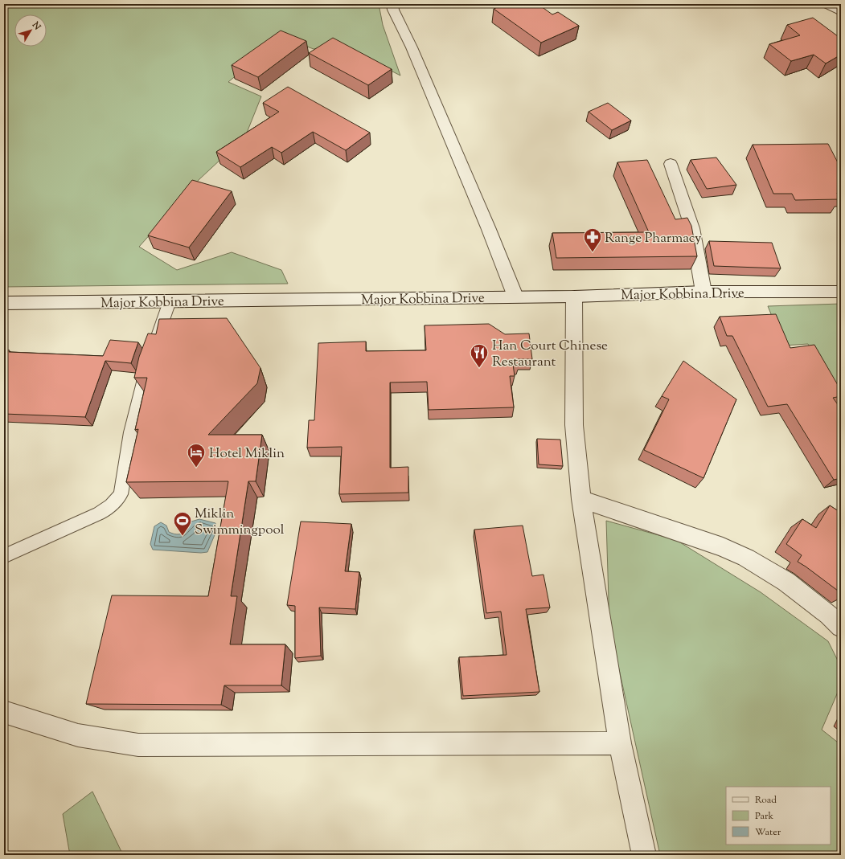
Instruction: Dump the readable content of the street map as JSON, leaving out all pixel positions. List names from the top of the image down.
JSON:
{
  "streets": {
    "street": ["Major Kobbina Drive"]
  },
  "places": {
    "pharmacy": ["Range Pharmacy"],
    "restaurant": ["Han Court Chinese Restaurant"],
    "hotel": ["Hotel Miklin"],
    "sports": ["Miklin Swimmingpool"]
  },
  "legend": ["Road", "Park", "Water"],
  "north": "top right"
}
